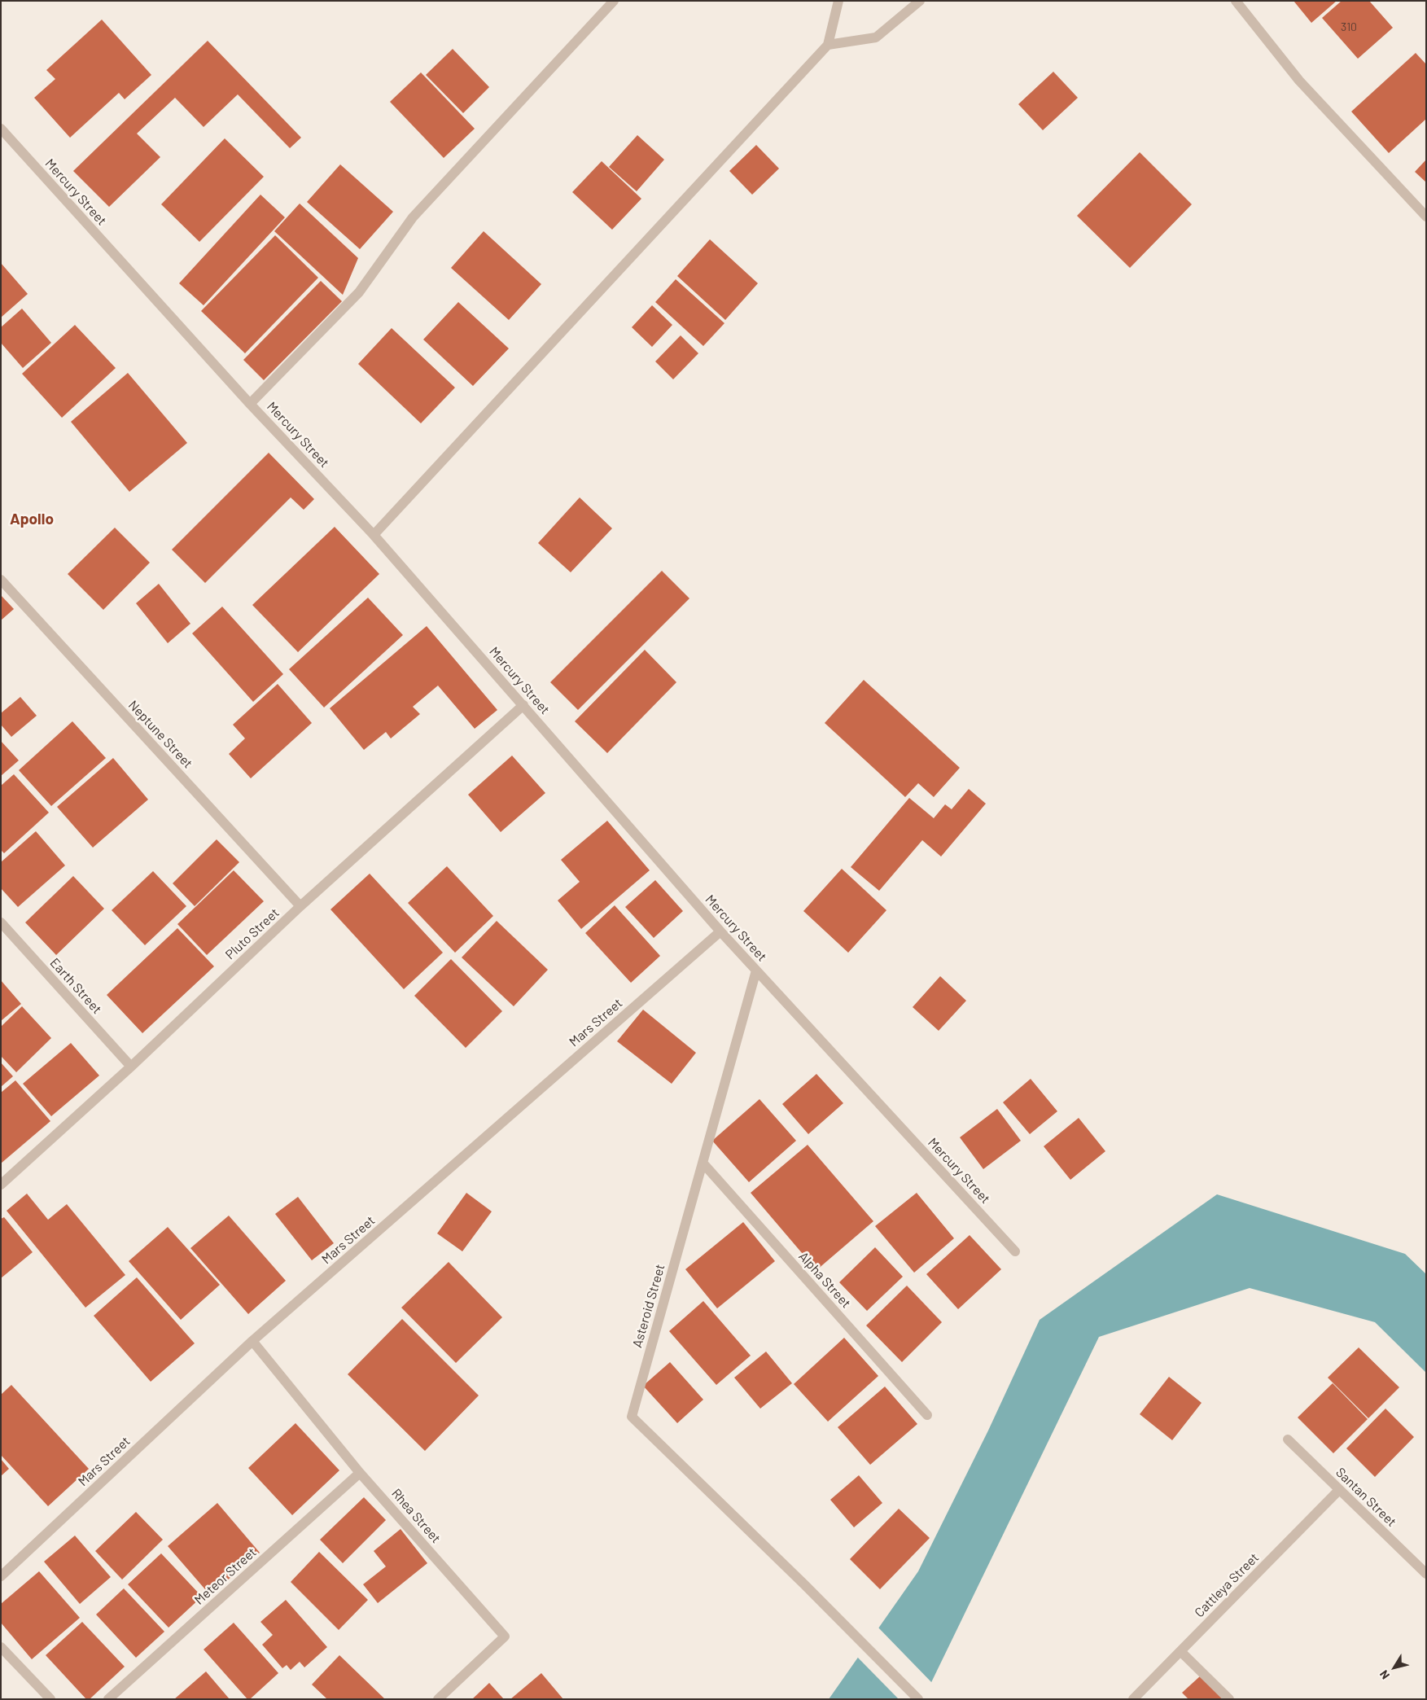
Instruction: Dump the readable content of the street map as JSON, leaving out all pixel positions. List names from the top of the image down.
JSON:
{
  "streets": {
    "street": [
      "Mercury Street",
      "Neptune Street",
      "Pluto Street",
      "Earth Street",
      "Mars Street",
      "Alpha Street",
      "Asteroid Street",
      "Santan Street",
      "Rhea Street",
      "Meteor Street",
      "Cattleya Street"
    ]
  },
  "crossings": [
    ["Mercury Street", "Pluto Street"],
    ["Mercury Street", "Mars Street"],
    ["Mercury Street", "Asteroid Street"],
    ["Neptune Street", "Pluto Street"],
    ["Pluto Street", "Earth Street"],
    ["Mars Street", "Rhea Street"],
    ["Alpha Street", "Asteroid Street"],
    ["Santan Street", "Cattleya Street"],
    ["Rhea Street", "Meteor Street"]
  ],
  "districts": ["Apollo"],
  "house_numbers": ["310"],
  "north": "bottom left"
}
